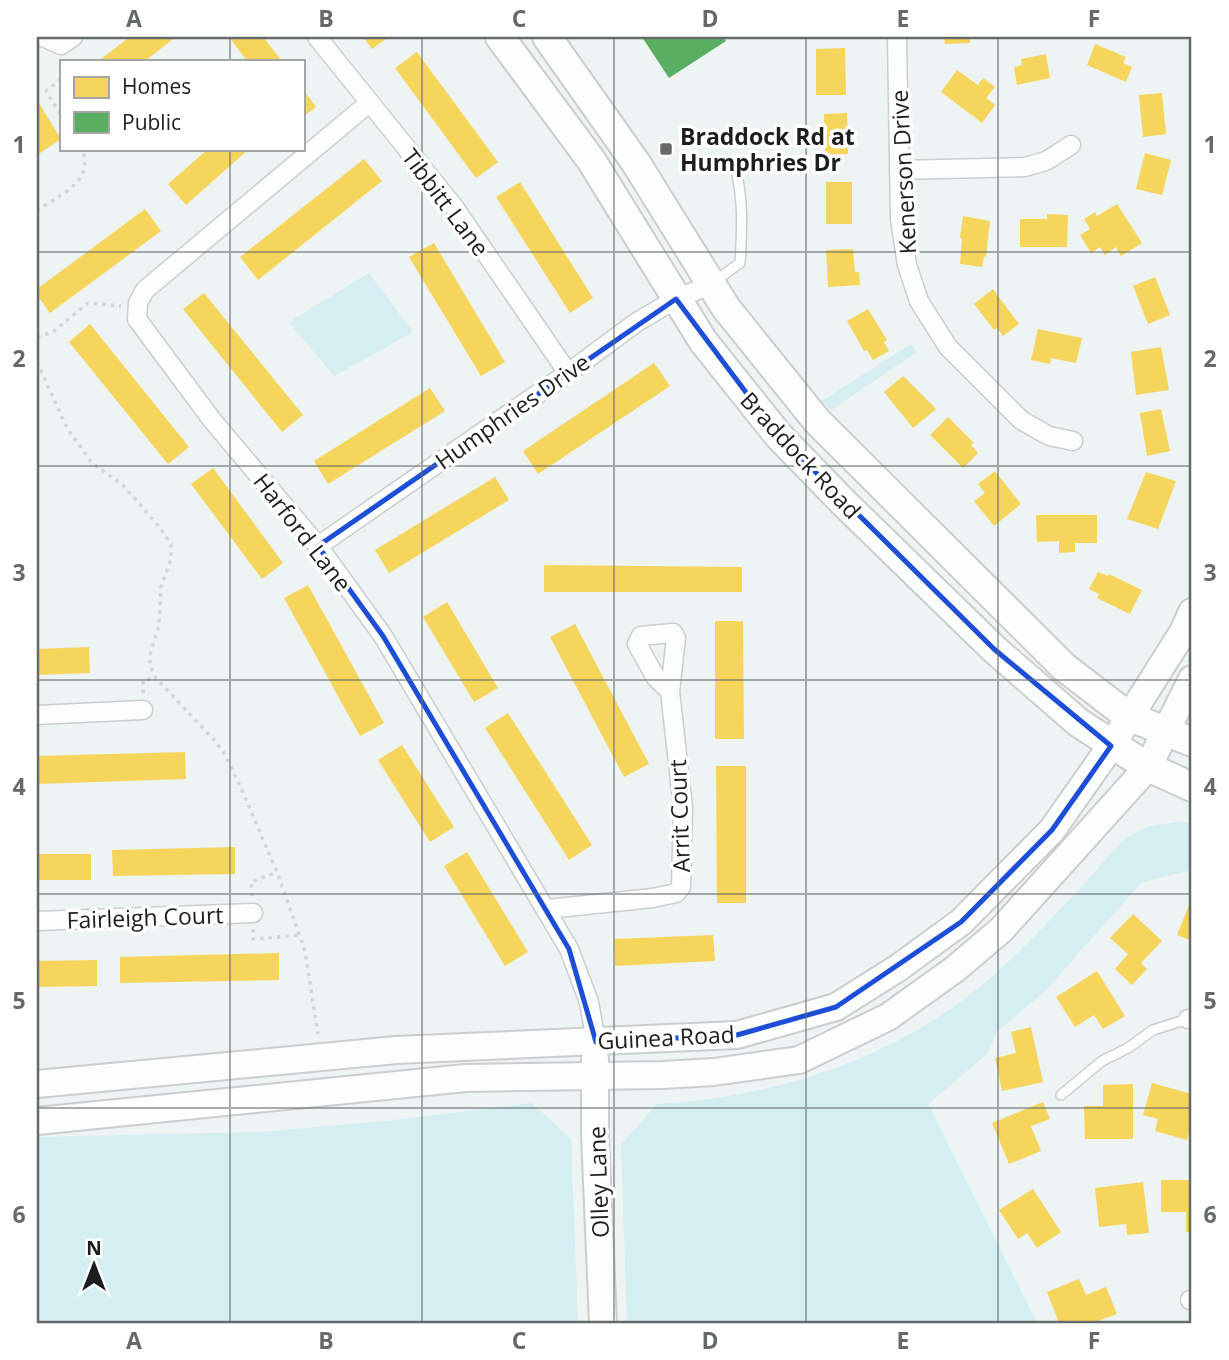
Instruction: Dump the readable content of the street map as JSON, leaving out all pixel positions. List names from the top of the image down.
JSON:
{
  "streets": {
    "main road": ["Braddock Road", "Guinea Road", "Olley Lane"],
    "street": [
      "Kenerson Drive",
      "Tibbitt Lane",
      "Humphries Drive",
      "Harford Lane",
      "Arrit Court",
      "Fairleigh Court"
    ]
  },
  "crossings": [
    ["Tibbitt Lane", "Humphries Drive"],
    ["Humphries Drive", "Braddock Road"],
    ["Humphries Drive", "Harford Lane"],
    ["Braddock Road", "Guinea Road"],
    ["Harford Lane", "Arrit Court"],
    ["Harford Lane", "Guinea Road"],
    ["Harford Lane", "Olley Lane"],
    ["Guinea Road", "Olley Lane"]
  ],
  "places": {
    "transit": ["Braddock Rd at Humphries Dr"]
  },
  "legend": ["Homes", "Public"],
  "north": "top",
  "grid": {
    "columns": [
      "A",
      "B",
      "C",
      "D",
      "E",
      "F"
    ],
    "rows": [
      "1",
      "2",
      "3",
      "4",
      "5",
      "6"
    ]
  }
}
